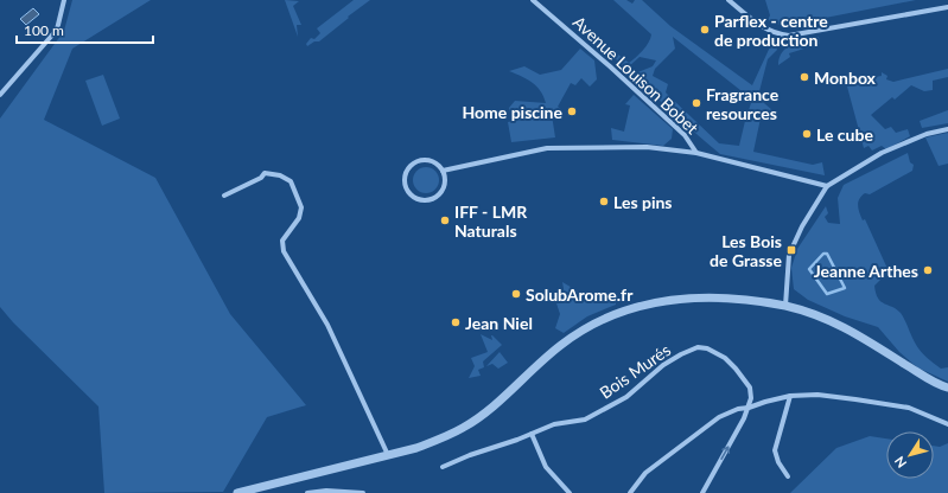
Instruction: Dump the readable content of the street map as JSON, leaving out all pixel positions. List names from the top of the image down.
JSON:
{
  "streets": {
    "street": ["Avenue Louison Bobet", "Bois Murés"]
  },
  "places": {
    "other": [
      "Parflex - centre de production",
      "Monbox",
      "Fragrance resources",
      "Home piscine",
      "Le cube",
      "Les pins",
      "IFF - LMR Naturals",
      "Jeanne Arthes",
      "SolubArome.fr",
      "Jean Niel"
    ],
    "transit": ["Les Bois de Grasse"]
  },
  "scale_bar": "100 m",
  "north": "bottom left"
}
